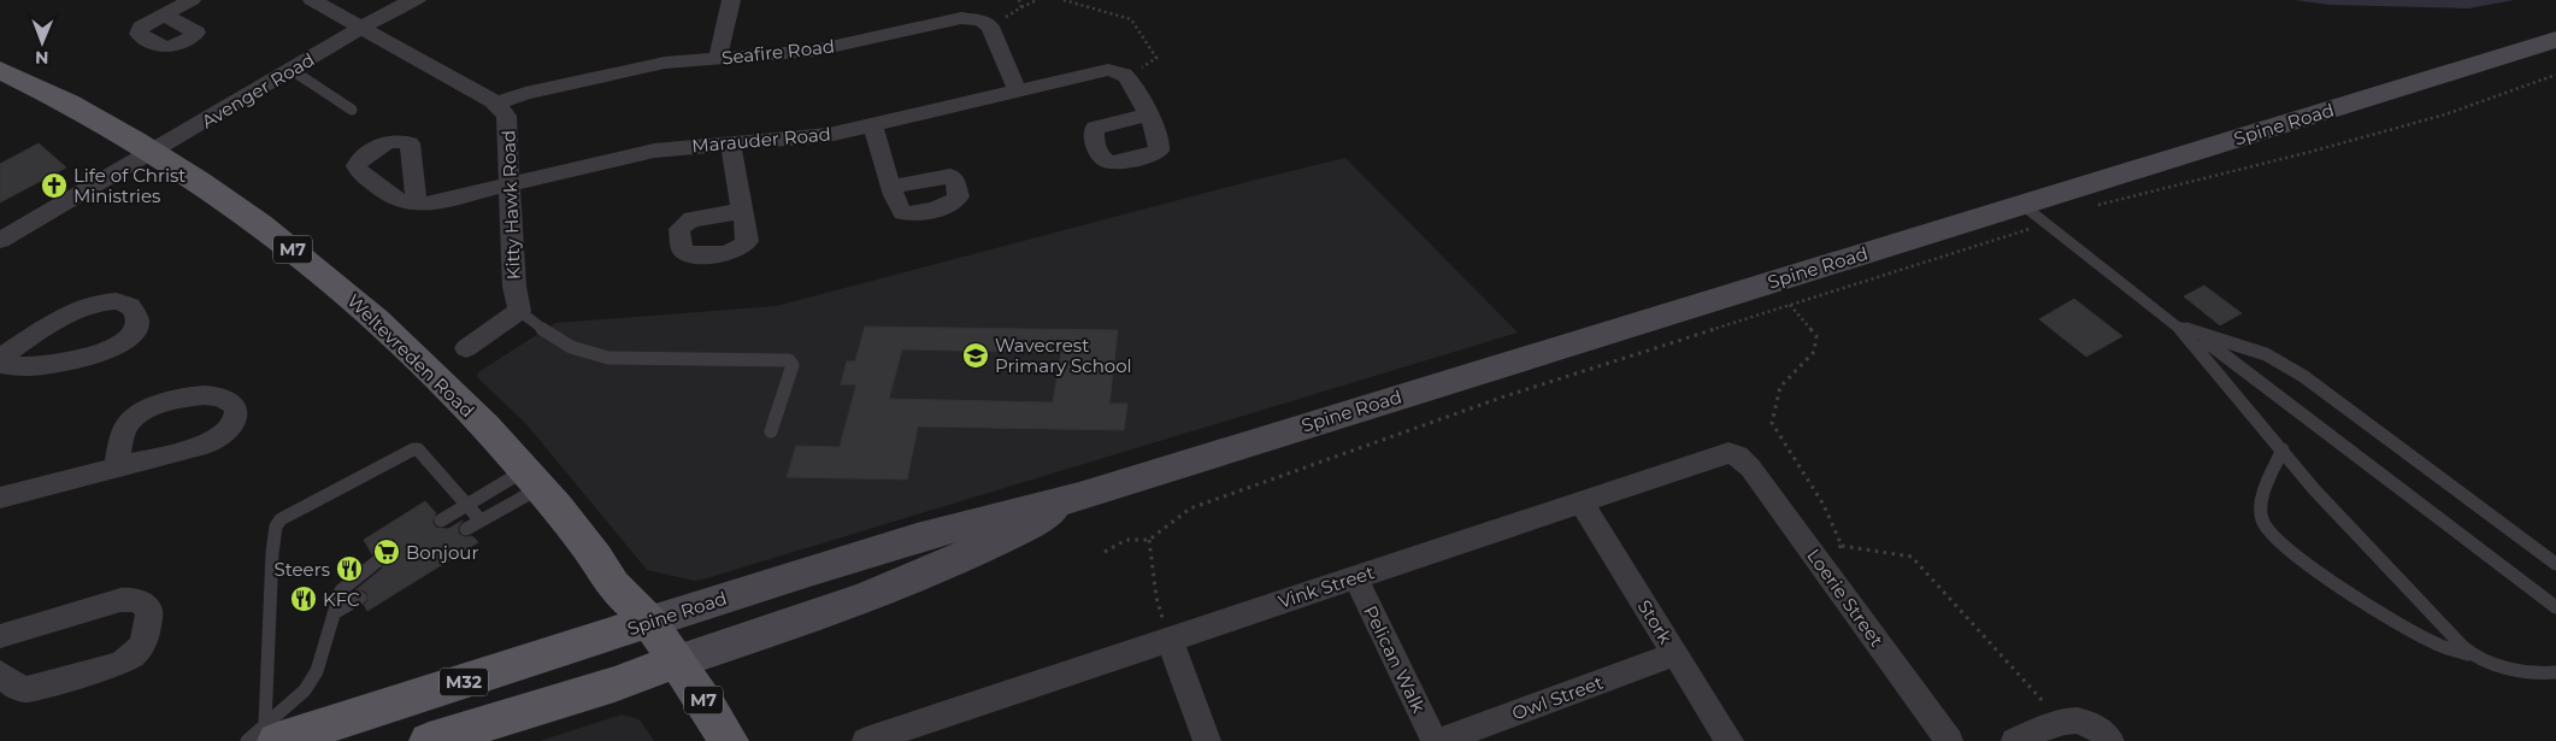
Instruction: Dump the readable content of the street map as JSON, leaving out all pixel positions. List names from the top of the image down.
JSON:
{
  "streets": {
    "main road": [
      "Spine Road",
      "M7",
      "Weltevreden Road",
      "M32"
    ],
    "street": [
      "Seafire Road",
      "Avenger Road",
      "Marauder Road",
      "Kitty Hawk Road",
      "Vink Street",
      "Loerie Street",
      "Stork",
      "Pelican Walk",
      "Owl Street"
    ]
  },
  "crossings": [
    ["Seafire Road", "Kitty Hawk Road"],
    ["Avenger Road", "Kitty Hawk Road"],
    ["Avenger Road", "Weltevreden Road"],
    ["Spine Road", "Weltevreden Road"],
    ["Marauder Road", "Kitty Hawk Road"],
    ["Vink Street", "Loerie Street"],
    ["Vink Street", "Stork"],
    ["Vink Street", "Pelican Walk"],
    ["Stork", "Owl Street"]
  ],
  "places": {
    "church": ["Life of Christ Ministries"],
    "school or university": ["Wavecrest Primary School"],
    "supermarket": ["Bonjour"],
    "restaurant": ["Steers", "KFC"]
  },
  "north": "bottom"
}
